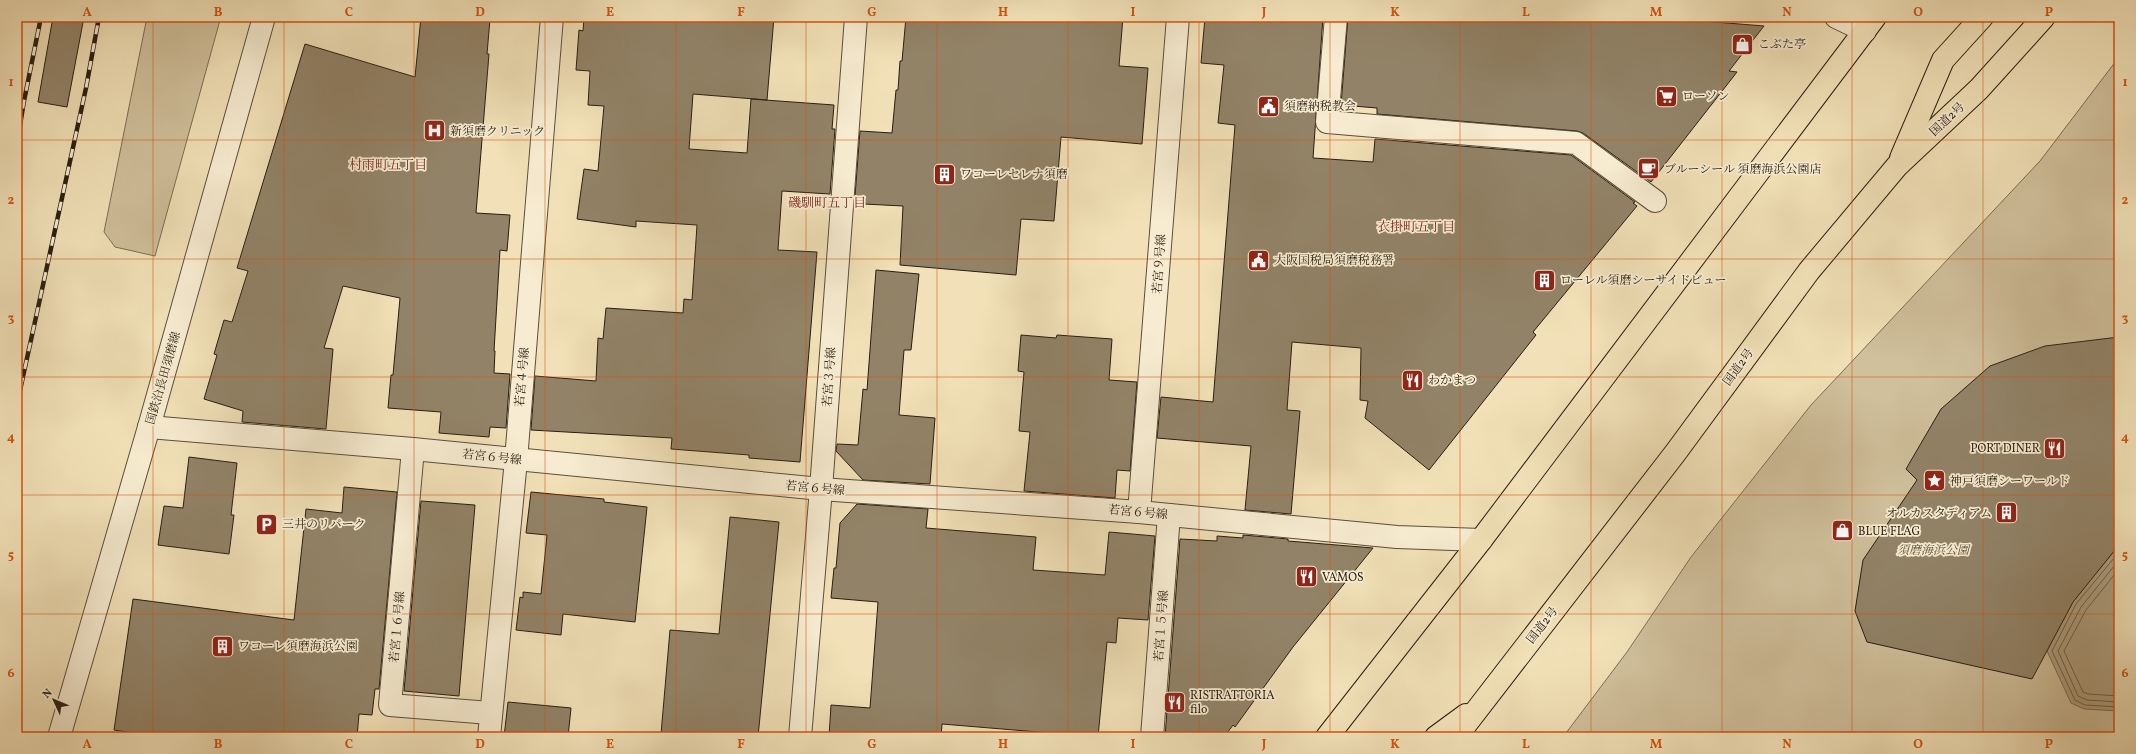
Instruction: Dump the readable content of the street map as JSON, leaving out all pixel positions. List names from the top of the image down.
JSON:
{
  "streets": {
    "highway": ["国道2号"],
    "street": [
      "若宮９号線",
      "若宮４号線",
      "若宮３号線",
      "国鉄沿長田須磨線",
      "若宮６号線",
      "若宮１５号線",
      "若宮１６号線"
    ]
  },
  "crossings": [
    ["若宮９号線", "若宮６号線"],
    ["若宮４号線", "若宮６号線"],
    ["若宮４号線", "若宮１６号線"],
    ["若宮３号線", "若宮６号線"],
    ["国鉄沿長田須磨線", "若宮６号線"],
    ["若宮６号線", "若宮１５号線"],
    ["若宮６号線", "若宮１６号線"]
  ],
  "districts": ["村雨町五丁目", "磯馴町五丁目", "衣掛町五丁目"],
  "parks": ["須磨海浜公園"],
  "places": {
    "shop": ["こぶた亭", "BLUE FLAG"],
    "supermarket": ["ローソン"],
    "public building": ["須磨納税教会", "大阪国税局須磨税務署"],
    "hospital": ["新須磨クリニック"],
    "cafe": ["ブルーシール 須磨海浜公園店"],
    "building": [
      "ワコーレセレナ須磨",
      "ローレル須磨シーサイドビュー",
      "オルカスタディアム",
      "ワコーレ須磨海浜公園"
    ],
    "restaurant": [
      "わかまつ",
      "PORT DINER",
      "VAMOS",
      "RISTRATTORIA filo"
    ],
    "place": ["神戸須磨シーワールド"],
    "parking": ["三井のリパーク"]
  },
  "north": "top left",
  "grid": {
    "columns": [
      "A",
      "B",
      "C",
      "D",
      "E",
      "F",
      "G",
      "H",
      "I",
      "J",
      "K",
      "L",
      "M",
      "N",
      "O",
      "P"
    ],
    "rows": [
      "1",
      "2",
      "3",
      "4",
      "5",
      "6"
    ]
  }
}
